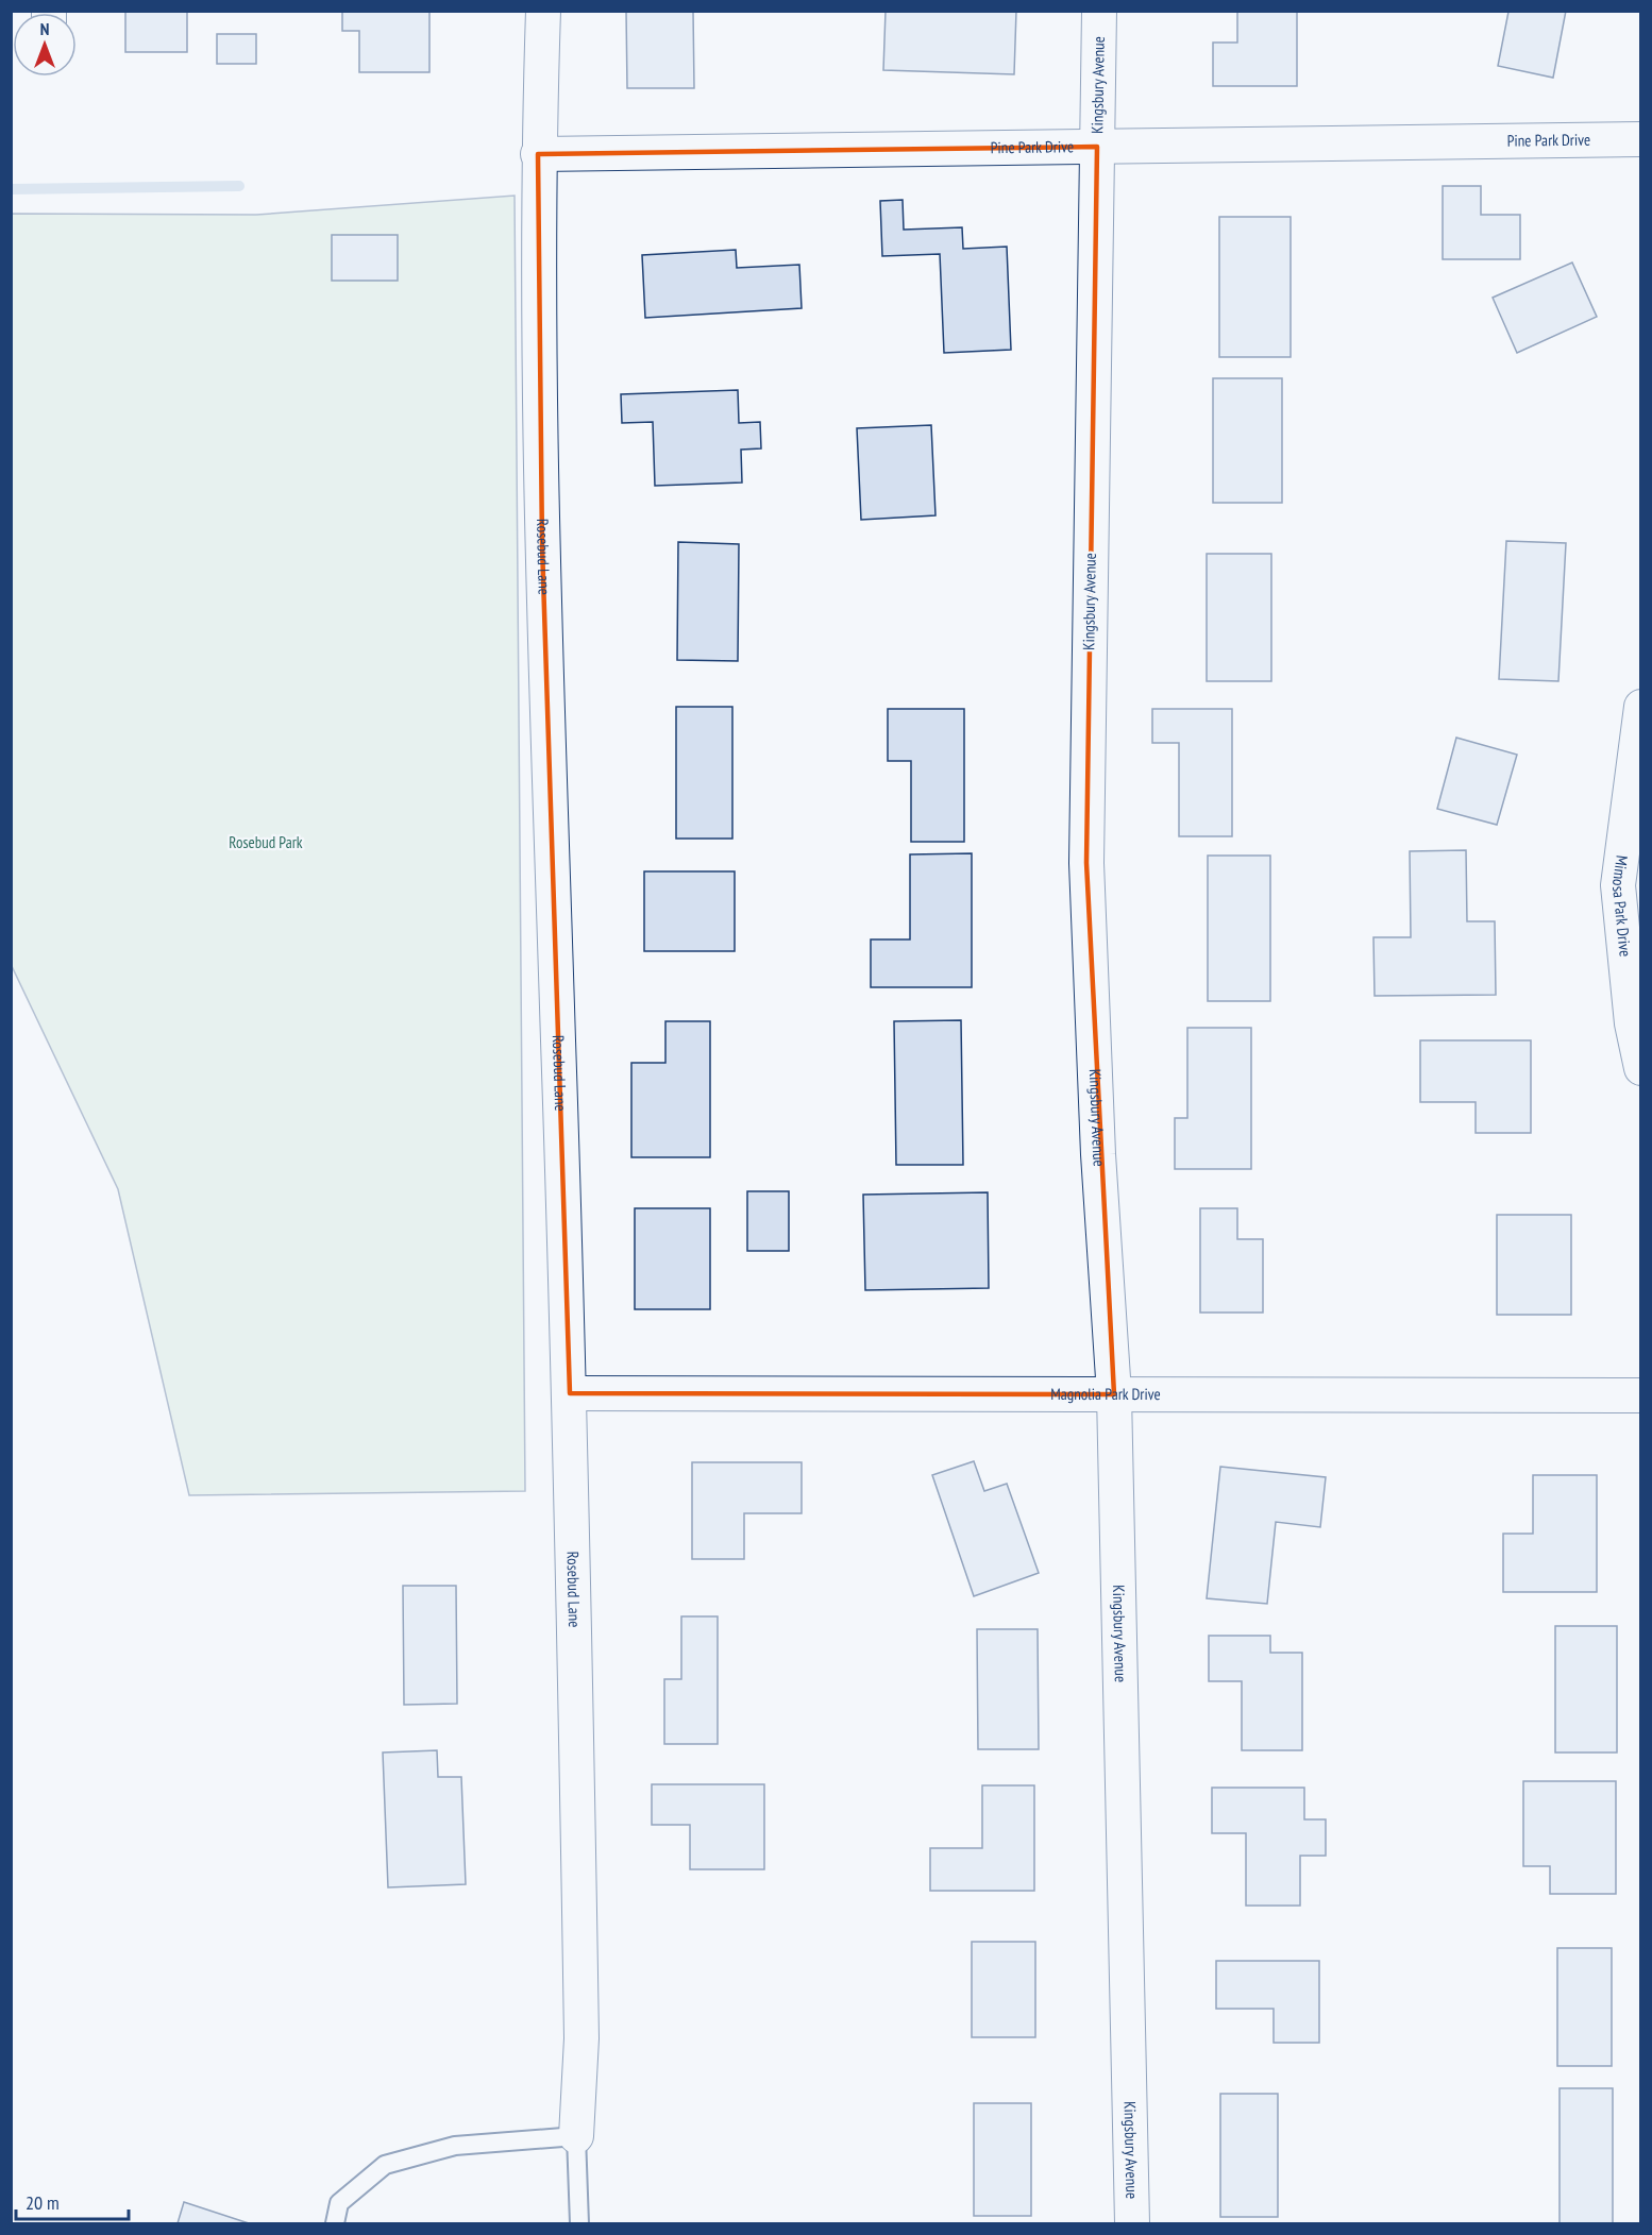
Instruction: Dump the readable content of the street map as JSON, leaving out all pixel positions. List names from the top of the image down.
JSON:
{
  "streets": {
    "street": [
      "Kingsbury Avenue",
      "Pine Park Drive",
      "Rosebud Lane",
      "Mimosa Park Drive",
      "Magnolia Park Drive"
    ]
  },
  "crossings": [
    ["Kingsbury Avenue", "Pine Park Drive"],
    ["Kingsbury Avenue", "Magnolia Park Drive"],
    ["Pine Park Drive", "Rosebud Lane"],
    ["Rosebud Lane", "Magnolia Park Drive"]
  ],
  "parks": ["Rosebud Park"],
  "scale_bar": "20 m",
  "north": "top"
}
